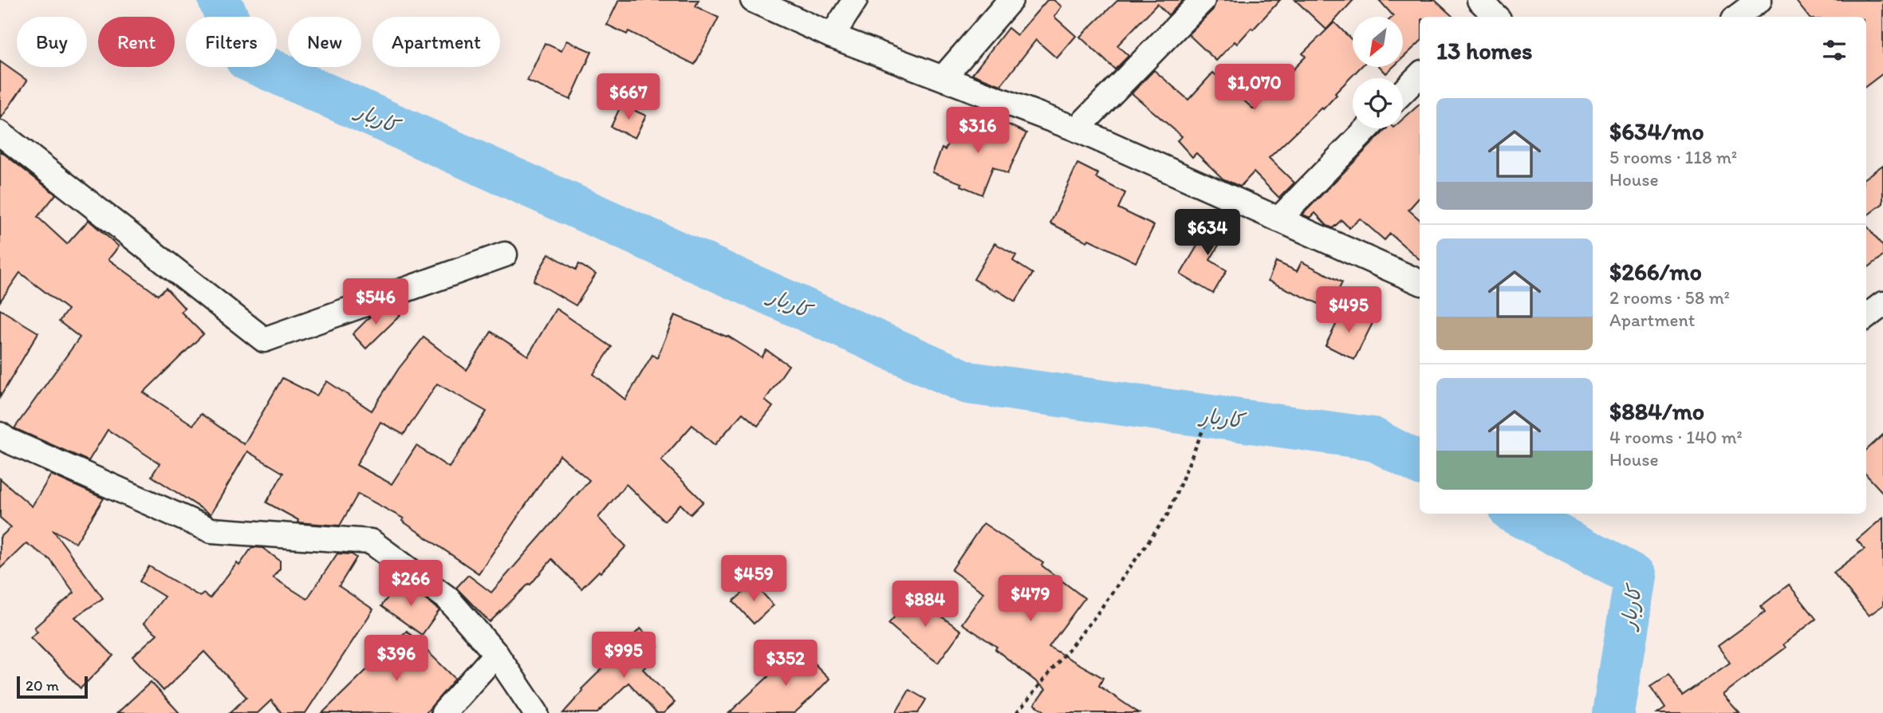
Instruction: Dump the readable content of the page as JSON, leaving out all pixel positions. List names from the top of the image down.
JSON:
{
  "water": ["کاربار"],
  "scale_bar": "20 m",
  "north": "bottom left",
  "page": {
    "chip": [
      "Buy",
      "Rent",
      "Filters",
      "New",
      "Apartment"
    ],
    "heading": "13 homes",
    "price": [
      "$1,070",
      "$667",
      "$316",
      "$634",
      "$546",
      "$495",
      "$459",
      "$266",
      "$479",
      "$884",
      "$995",
      "$396",
      "$352"
    ],
    "list": [
      {
        "name": "$634/mo",
        "note": "5 rooms · 118 m² · House"
      },
      {
        "name": "$266/mo",
        "note": "2 rooms · 58 m² · Apartment"
      },
      {
        "name": "$884/mo",
        "note": "4 rooms · 140 m² · House"
      }
    ],
    "scale": "20 m"
  }
}
